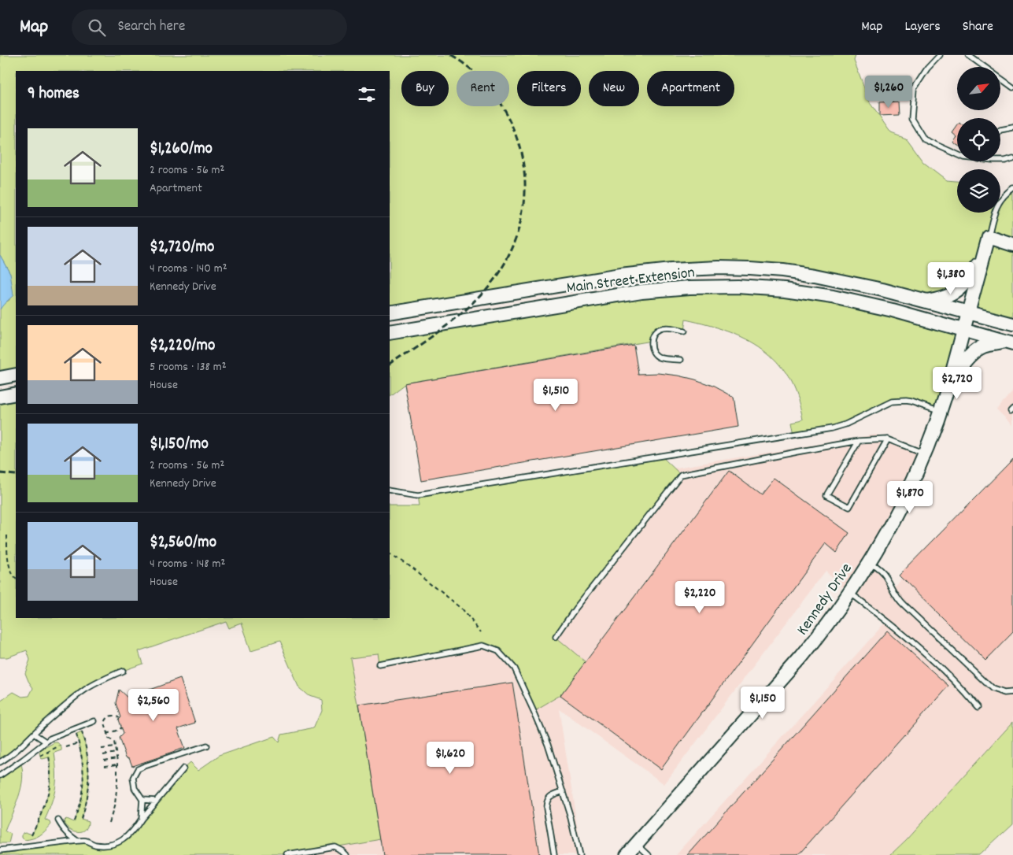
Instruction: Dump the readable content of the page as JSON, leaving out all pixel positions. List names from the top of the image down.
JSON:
{
  "streets": {
    "main road": ["Main Street Extension", "Kennedy Drive"]
  },
  "crossings": [
    ["Main Street Extension", "Kennedy Drive"]
  ],
  "north": "top right",
  "page": {
    "header": "Map",
    "search": "Search here",
    "nav": ["Map", "Layers", "Share"],
    "chip": [
      "Buy",
      "Rent",
      "Filters",
      "New",
      "Apartment"
    ],
    "heading": "9 homes",
    "price": [
      "$1,260",
      "$1,380",
      "$2,720",
      "$1,510",
      "$1,870",
      "$2,220",
      "$1,150",
      "$2,560",
      "$1,620"
    ],
    "list": [
      {
        "name": "$1,260/mo",
        "note": "2 rooms · 56 m² · Apartment"
      },
      {
        "name": "$2,720/mo",
        "note": "4 rooms · 140 m² · Kennedy Drive"
      },
      {
        "name": "$2,220/mo",
        "note": "5 rooms · 138 m² · House"
      },
      {
        "name": "$1,150/mo",
        "note": "2 rooms · 56 m² · Kennedy Drive"
      },
      {
        "name": "$2,560/mo",
        "note": "4 rooms · 148 m² · House"
      }
    ]
  }
}
